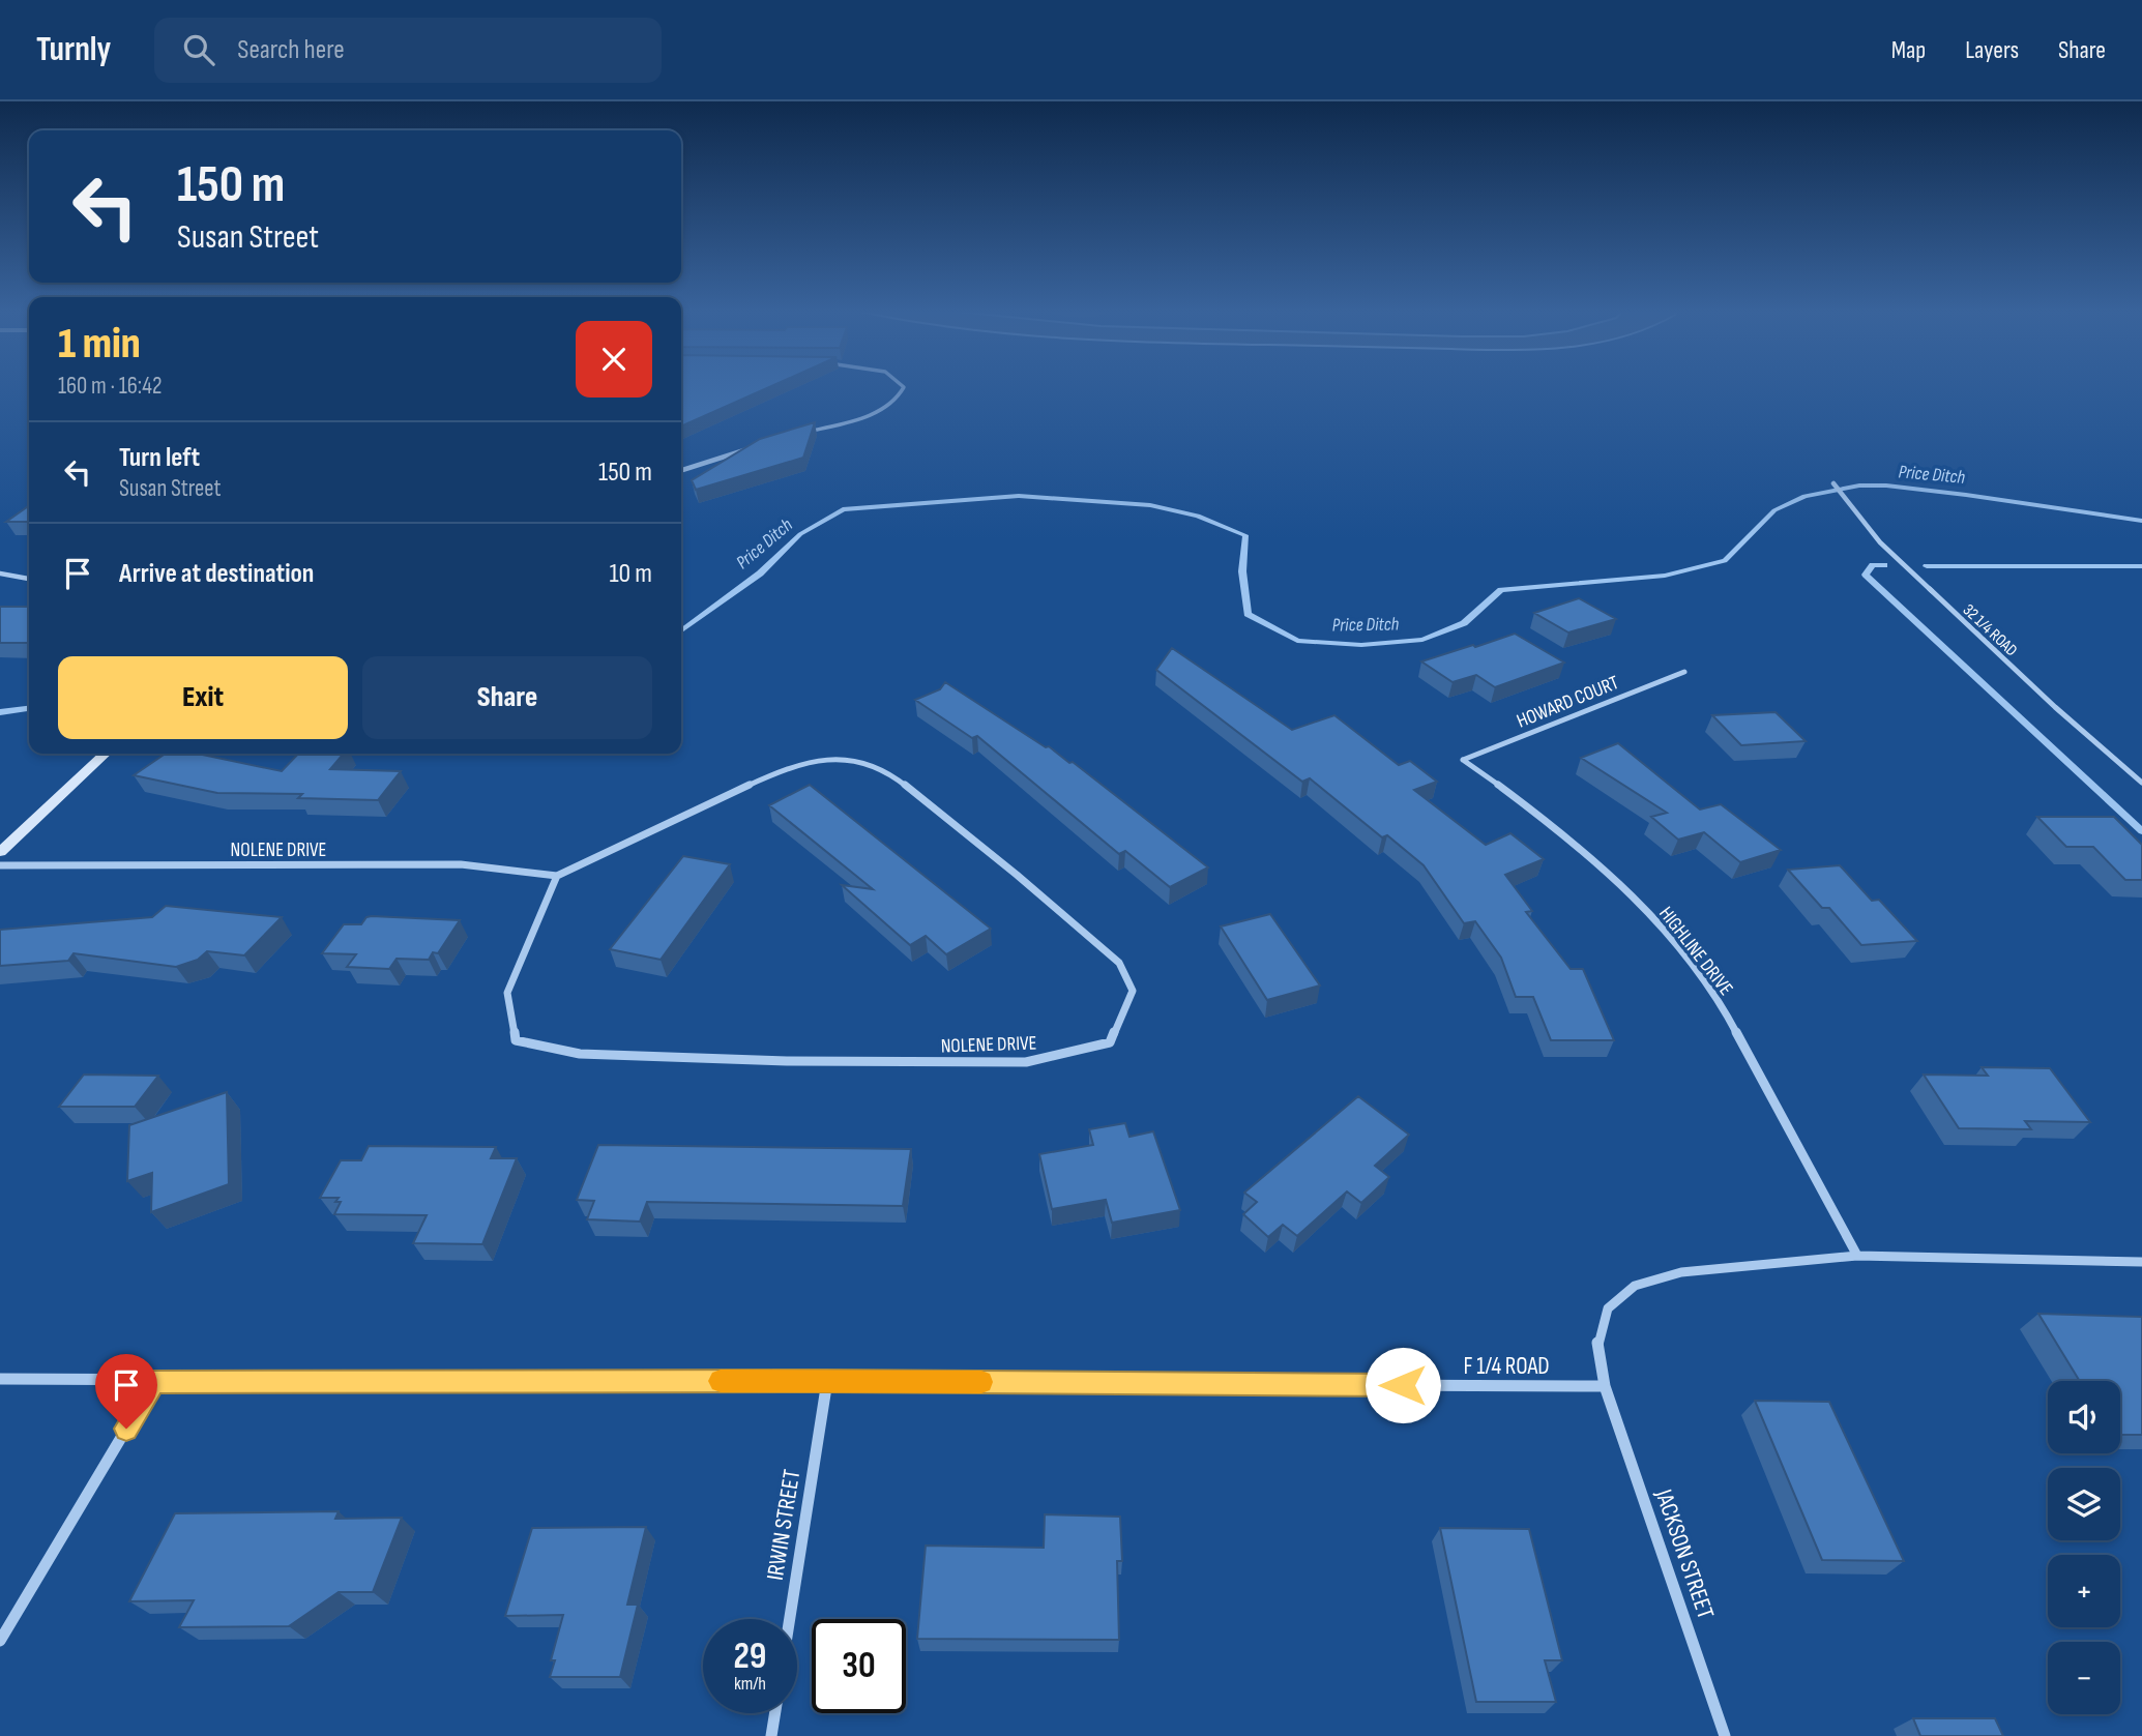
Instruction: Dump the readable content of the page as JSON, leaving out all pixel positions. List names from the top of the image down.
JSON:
{
  "streets": {
    "street": [
      "32 1/4 ROAD",
      "HOWARD COURT",
      "NOLENE DRIVE",
      "HIGHLINE DRIVE",
      "F 1/4 ROAD",
      "IRWIN STREET",
      "JACKSON STREET"
    ]
  },
  "crossings": [
    ["HOWARD COURT", "HIGHLINE DRIVE"],
    ["F 1/4 ROAD", "IRWIN STREET"],
    ["F 1/4 ROAD", "JACKSON STREET"]
  ],
  "water": ["Price Ditch"],
  "page": {
    "header": "Turnly",
    "search": "Search here",
    "nav": ["Map", "Layers", "Share"],
    "turn": ["150 m", "Susan Street"],
    "heading": ["1 min", "160 m · 16:42"],
    "list": [
      {
        "name": "Turn left",
        "note": "Susan Street",
        "value": "150 m"
      },
      {
        "name": "Arrive at destination",
        "value": "10 m"
      }
    ],
    "buttons": ["Exit", "Share"],
    "map_buttons": ["+", "−"],
    "speed": "29 km/h",
    "limit": "30"
  }
}
